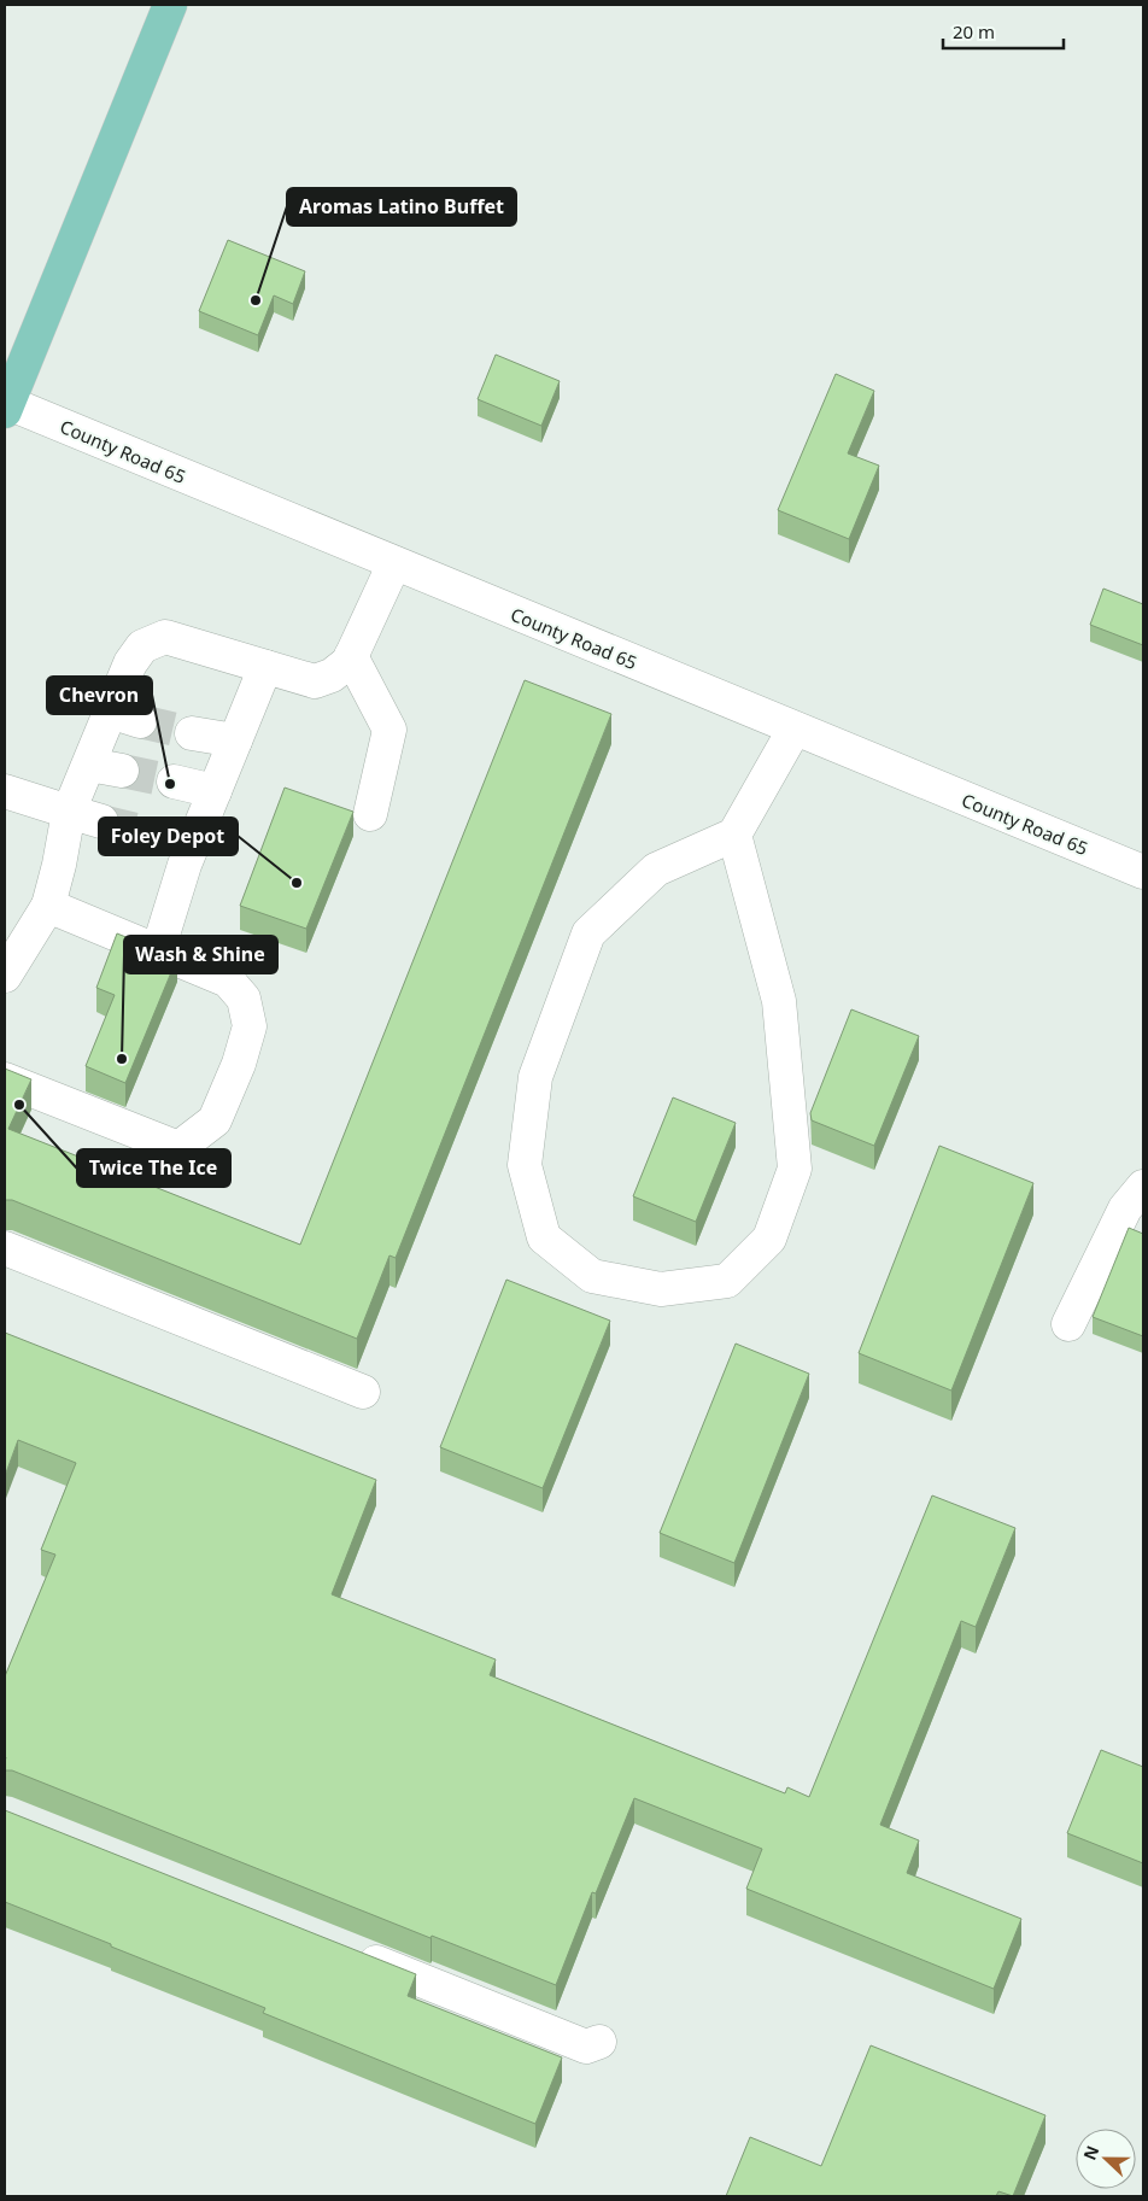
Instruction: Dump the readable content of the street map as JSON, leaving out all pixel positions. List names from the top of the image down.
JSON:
{
  "streets": {
    "street": ["County Road 65"]
  },
  "places": [
    "Aromas Latino Buffet",
    "Chevron",
    "Foley Depot",
    "Wash & Shine",
    "Twice The Ice"
  ],
  "scale_bar": "20 m",
  "north": "left"
}
